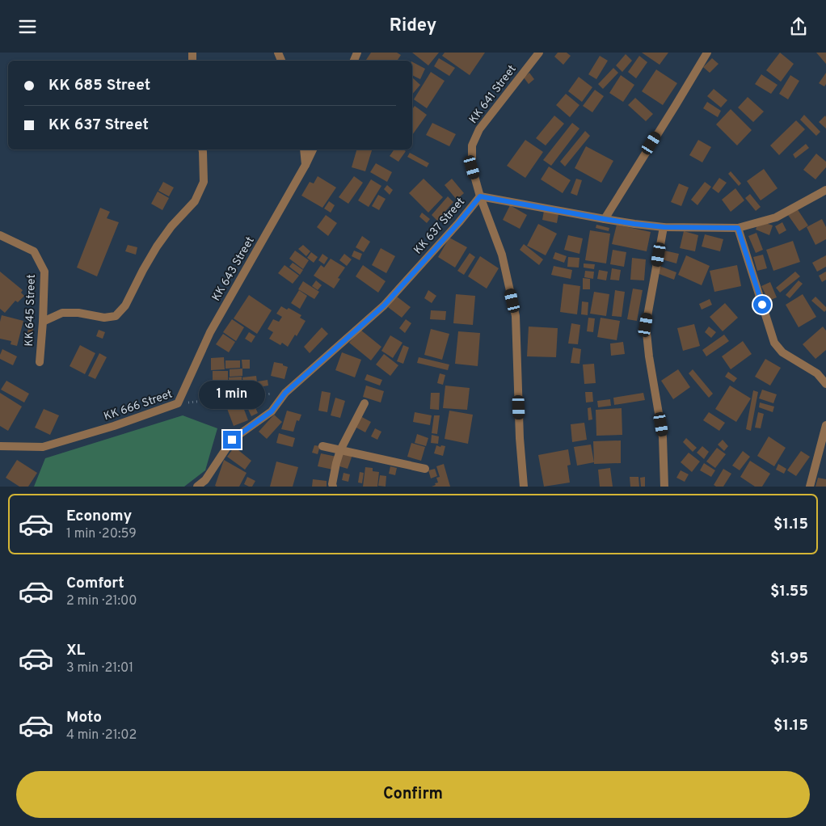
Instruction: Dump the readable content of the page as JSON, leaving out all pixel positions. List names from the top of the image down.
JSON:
{
  "streets": {
    "street": [
      "KK 641 Street",
      "KK 637 Street",
      "KK 643 Street",
      "KK 645 Street",
      "KK 666 Street"
    ]
  },
  "crossings": [
    ["KK 641 Street", "KK 637 Street"],
    ["KK 637 Street", "KK 666 Street"],
    ["KK 643 Street", "KK 666 Street"]
  ],
  "page": {
    "header": "Ridey",
    "banner": ["KK 685 Street", "KK 637 Street"],
    "bubble": "1 min",
    "list": [
      {
        "name": "Economy",
        "note": "1 min · 20:59",
        "value": "$1.15"
      },
      {
        "name": "Comfort",
        "note": "2 min · 21:00",
        "value": "$1.55"
      },
      {
        "name": "XL",
        "note": "3 min · 21:01",
        "value": "$1.95"
      },
      {
        "name": "Moto",
        "note": "4 min · 21:02",
        "value": "$1.15"
      }
    ],
    "buttons": "Confirm"
  }
}
